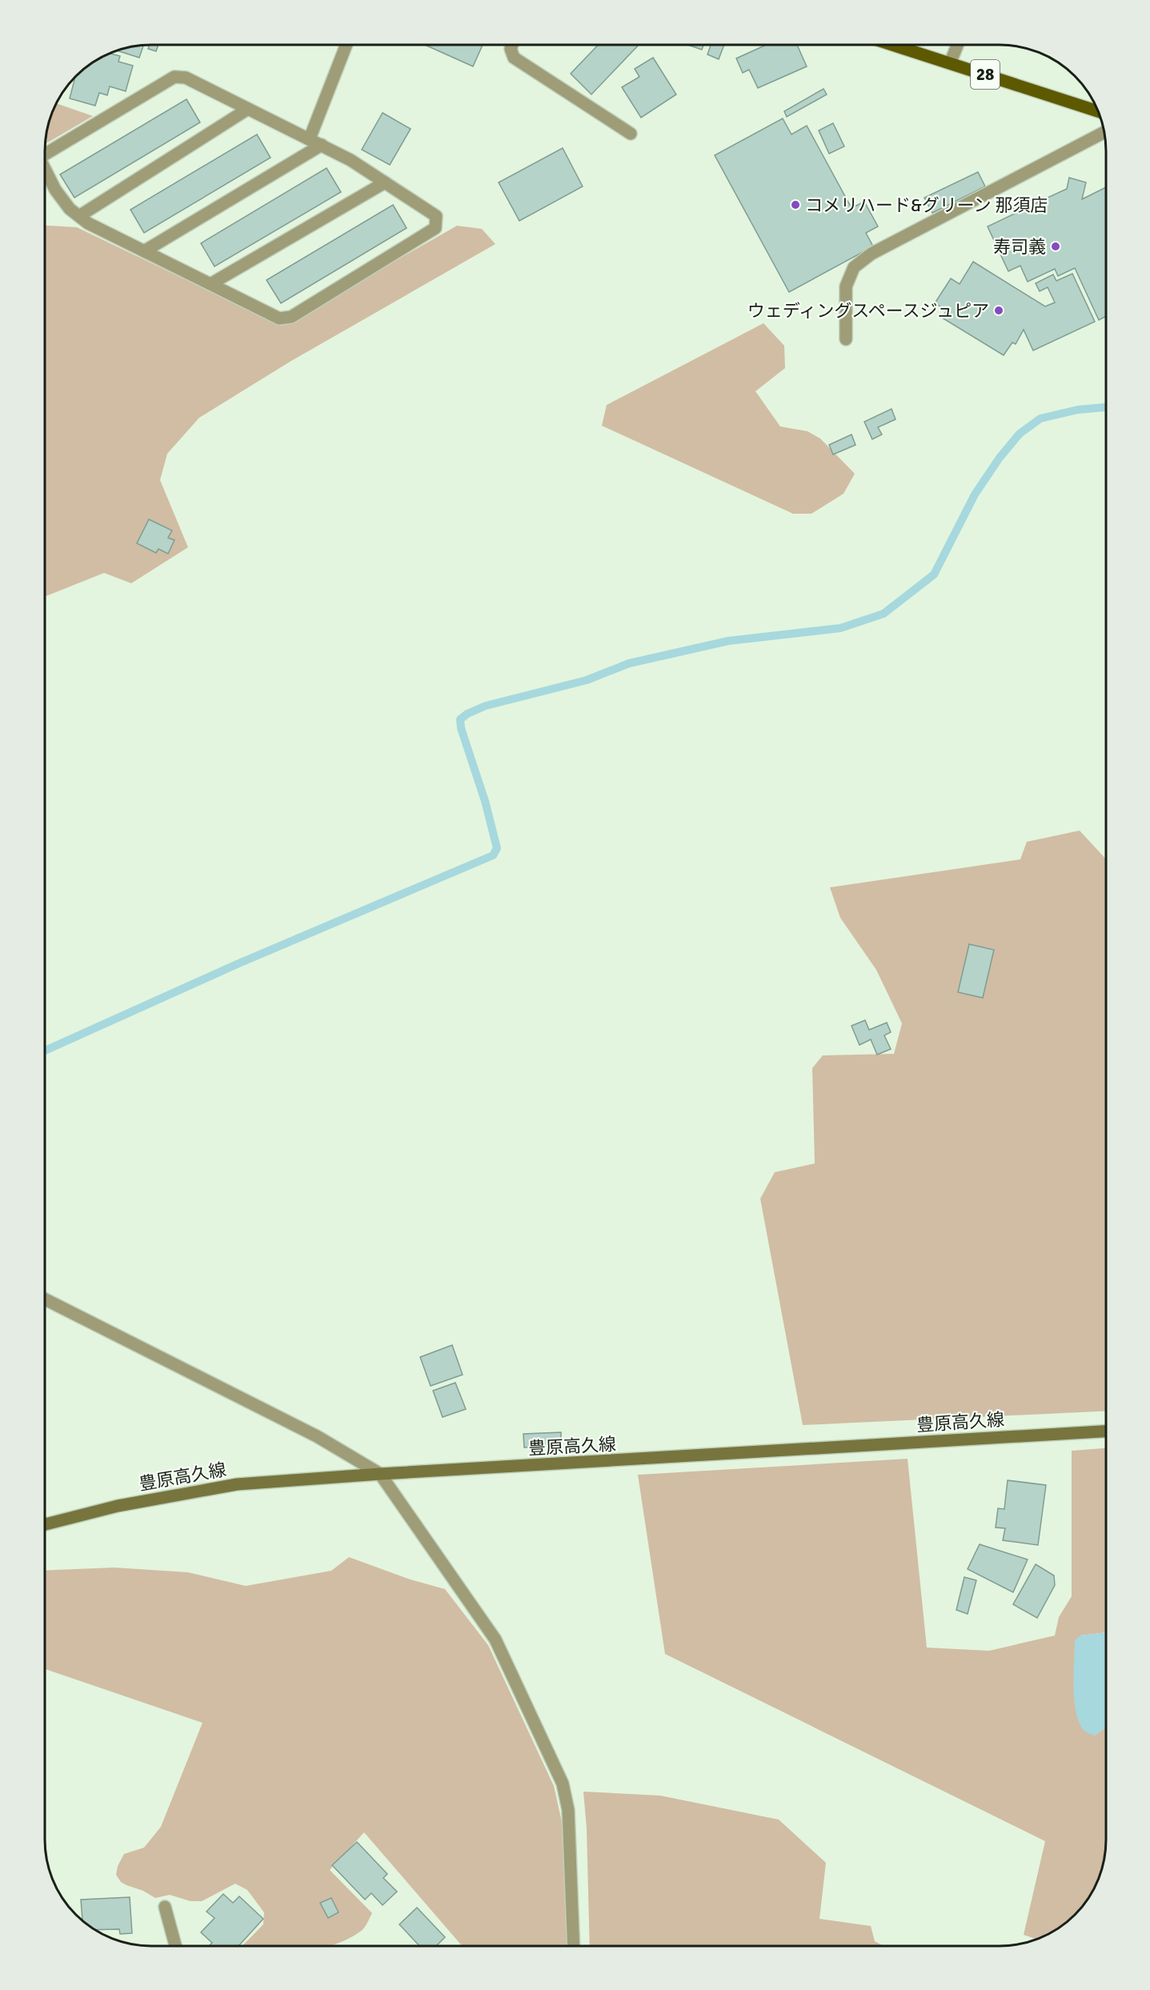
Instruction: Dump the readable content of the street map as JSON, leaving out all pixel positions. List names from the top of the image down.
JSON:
{
  "streets": {
    "main road": ["28", "豊原高久線"]
  },
  "places": ["コメリハード&グリーン 那須店", "寿司義", "ウェディングスペースジュピア"]
}
